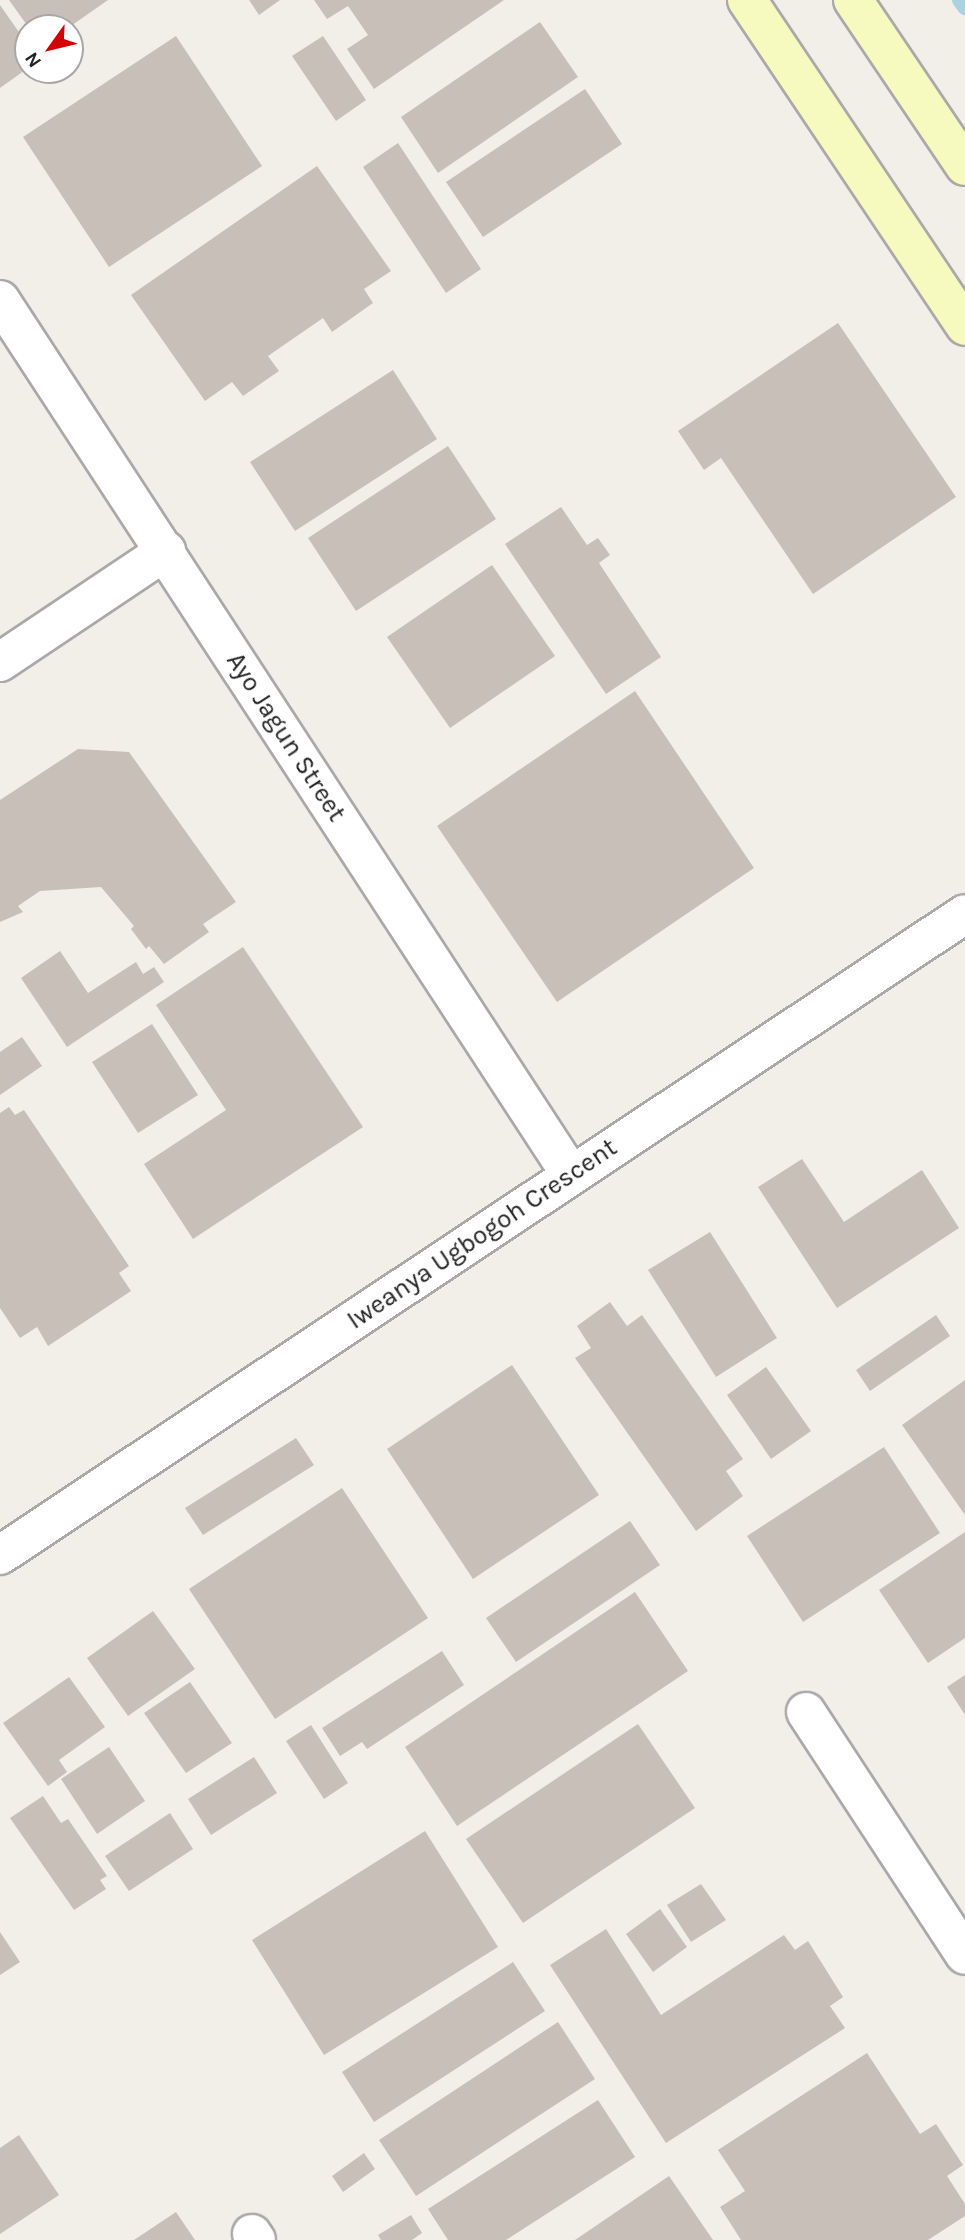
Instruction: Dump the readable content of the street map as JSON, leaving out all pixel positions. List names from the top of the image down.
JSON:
{
  "streets": {
    "street": ["Ayo Jagun Street", "Iweanya Ugbogoh Crescent"]
  },
  "crossings": [
    ["Ayo Jagun Street", "Iweanya Ugbogoh Crescent"]
  ],
  "north": "bottom left"
}
